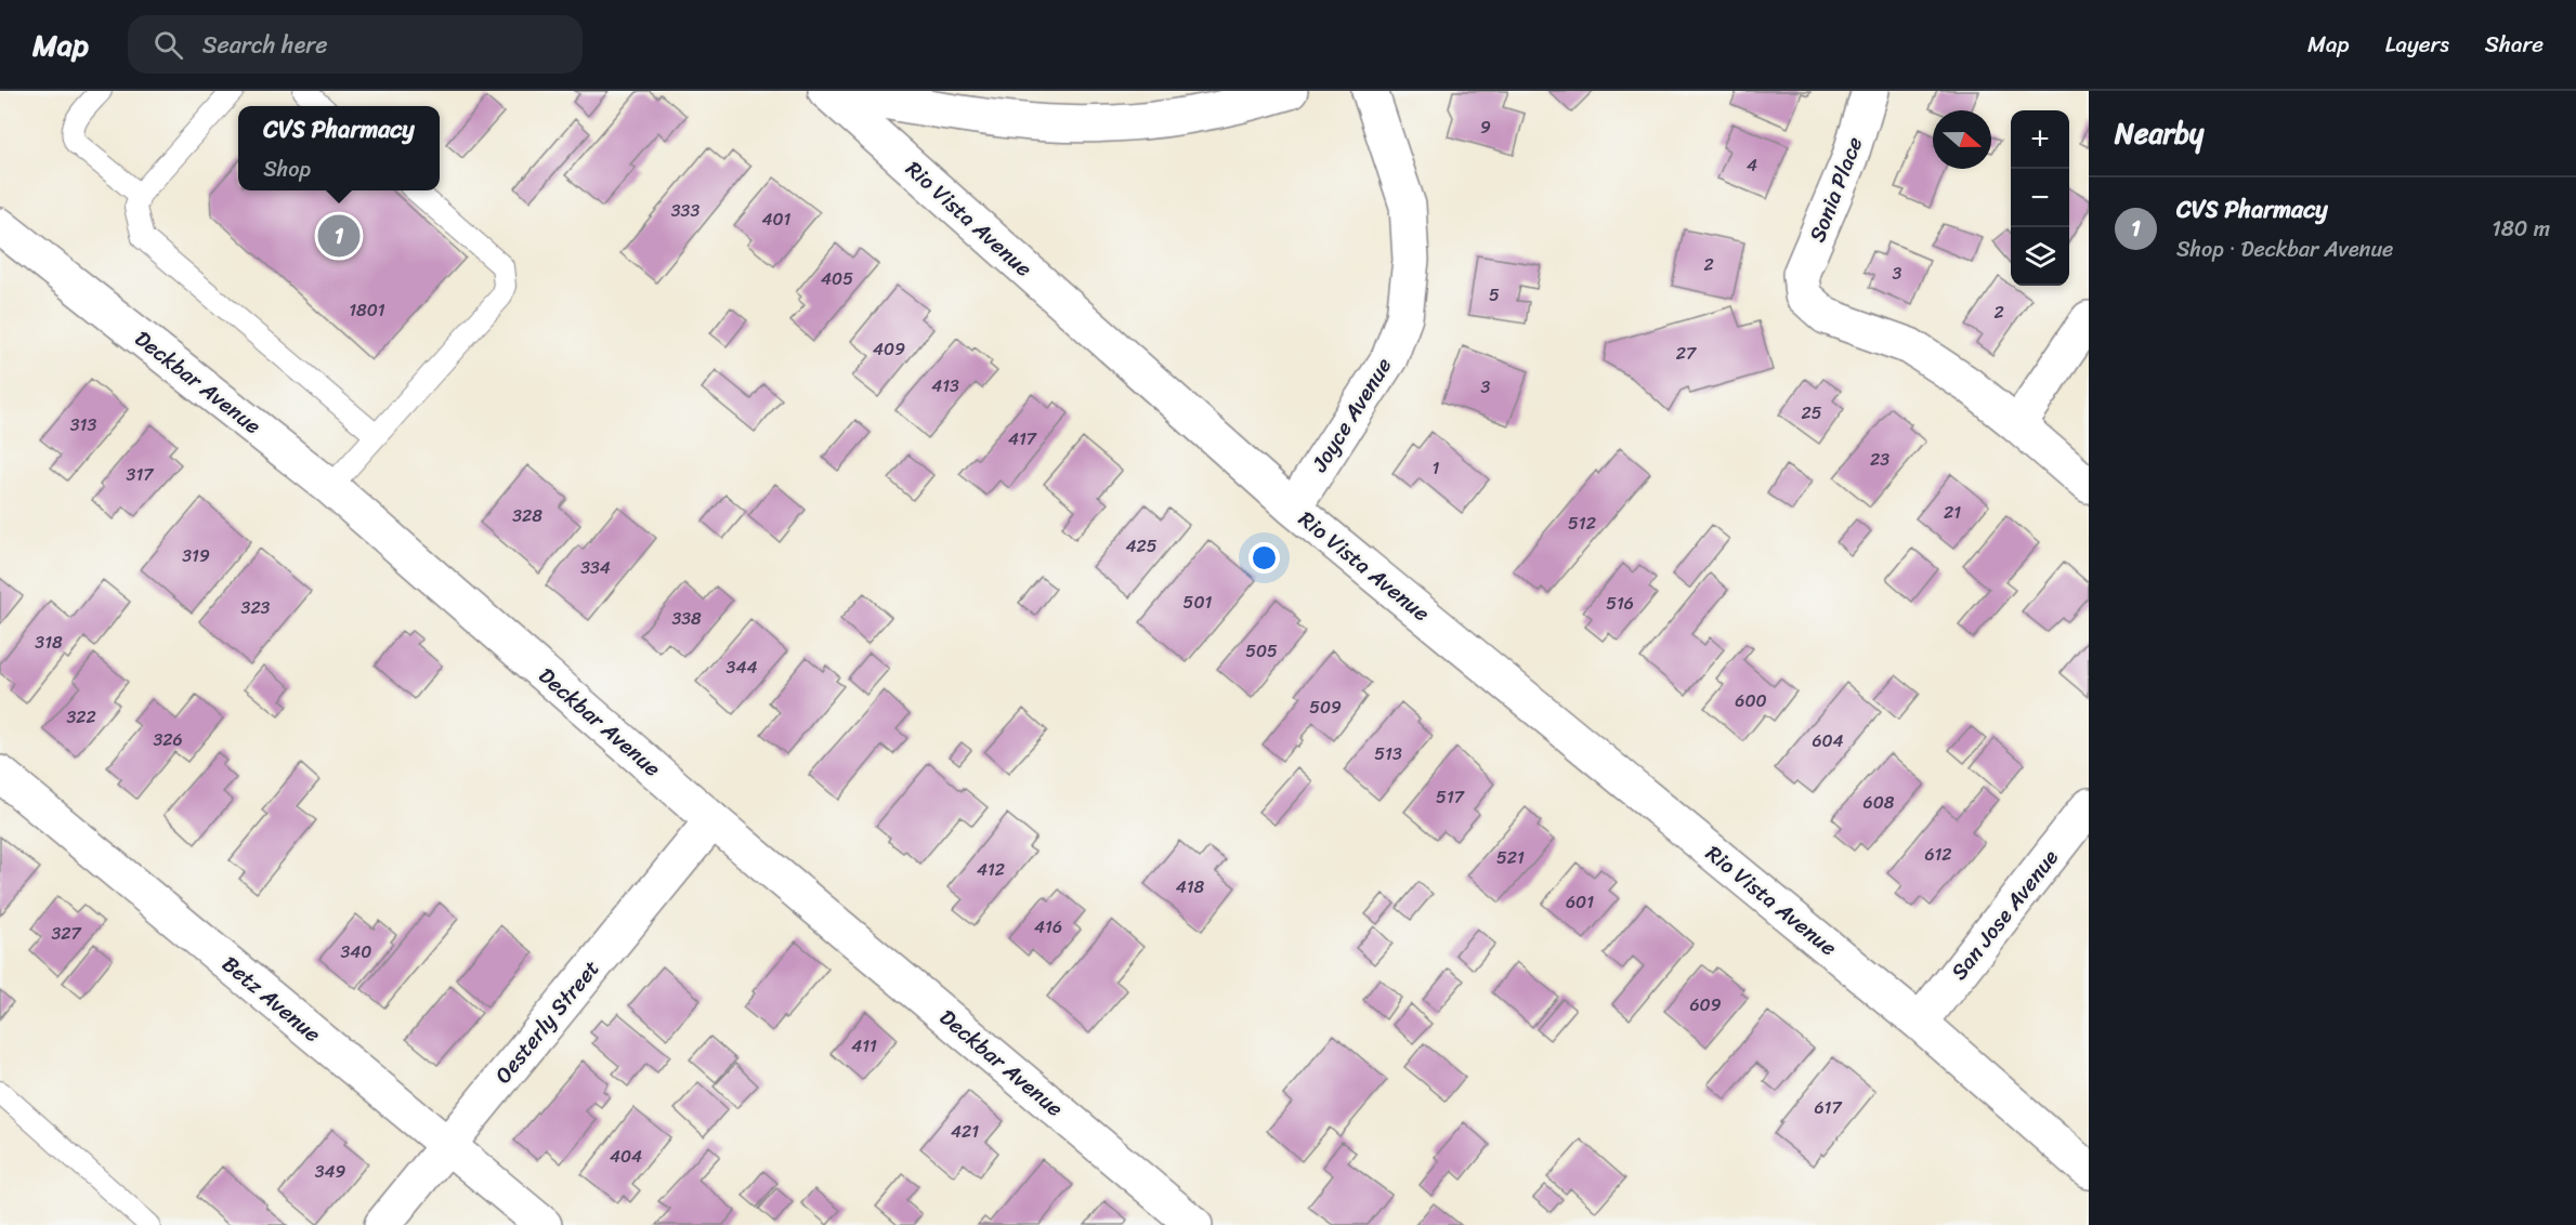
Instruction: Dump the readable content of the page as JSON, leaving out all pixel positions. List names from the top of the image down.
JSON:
{
  "streets": {
    "street": [
      "Sonia Place",
      "Rio Vista Avenue",
      "Deckbar Avenue",
      "Joyce Avenue",
      "San Jose Avenue",
      "Betz Avenue",
      "Oesterly Street"
    ]
  },
  "crossings": [
    ["Rio Vista Avenue", "Joyce Avenue"],
    ["Rio Vista Avenue", "San Jose Avenue"],
    ["Deckbar Avenue", "Oesterly Street"],
    ["Betz Avenue", "Oesterly Street"]
  ],
  "house_numbers": [
    "9",
    "4",
    "333",
    "401",
    "2",
    "3",
    "405",
    "5",
    "1801",
    "2",
    "409",
    "27",
    "413",
    "3",
    "25",
    "313",
    "417",
    "23",
    "1",
    "317",
    "21",
    "328",
    "512",
    "425",
    "319",
    "334",
    "501",
    "516",
    "323",
    "338",
    "318",
    "505",
    "344",
    "600",
    "509",
    "322",
    "326",
    "604",
    "513",
    "517",
    "608",
    "612",
    "521",
    "412",
    "418",
    "601",
    "416",
    "327",
    "340",
    "609",
    "411",
    "617",
    "421",
    "404",
    "349"
  ],
  "north": "right",
  "page": {
    "header": "Map",
    "search": "Search here",
    "nav": ["Map", "Layers", "Share"],
    "heading": "Nearby",
    "popup": ["CVS Pharmacy", "Shop"],
    "map_buttons": ["+", "−"],
    "list": [
      {
        "mark": "1",
        "name": "CVS Pharmacy",
        "note": "Shop · Deckbar Avenue",
        "value": "180 m"
      }
    ],
    "pins": "1"
  }
}
